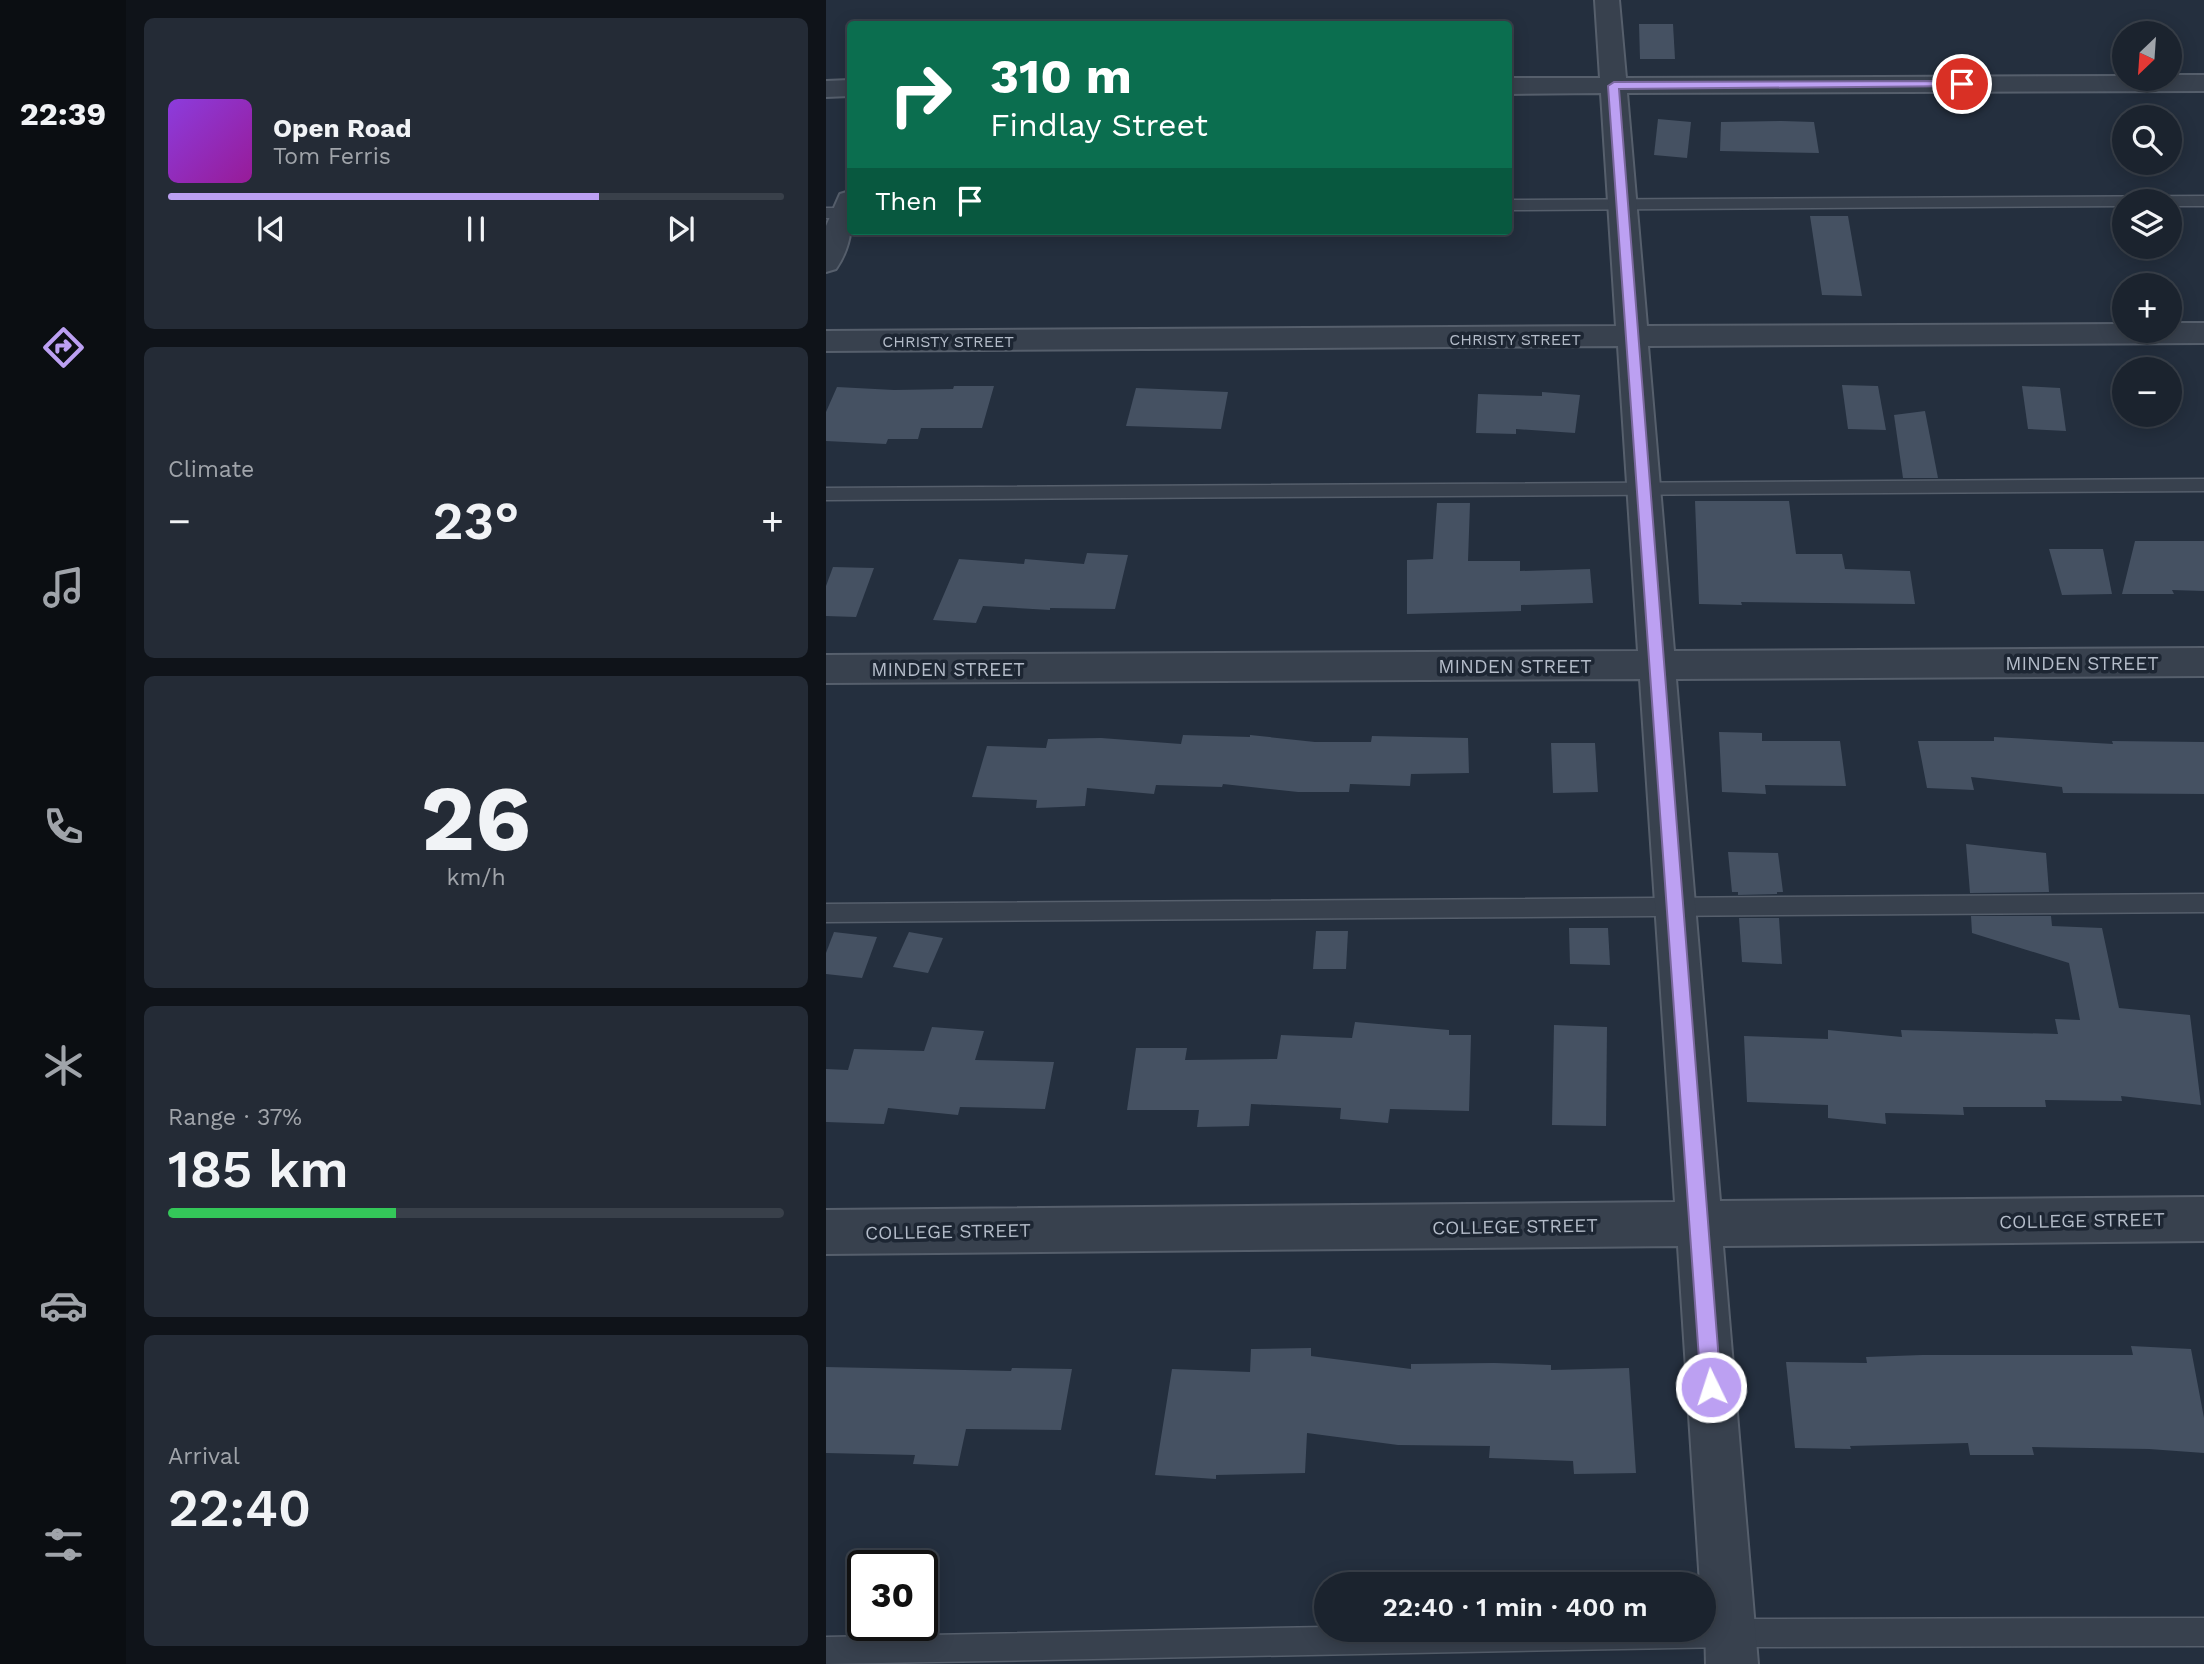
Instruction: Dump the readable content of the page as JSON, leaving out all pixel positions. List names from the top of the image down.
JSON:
{
  "streets": {
    "street": ["CHRISTY STREET", "MINDEN STREET", "COLLEGE STREET"]
  },
  "north": "bottom left",
  "page": {
    "tabs": "22:39",
    "map_buttons": ["+", "−"],
    "turn": ["310 m", "Findlay Street"],
    "song": ["Open Road", "Tom Ferris"],
    "then": "Then",
    "tile": [
      "Climate",
      ["26", "km/h"],
      ["Range · 37%", "185 km"],
      ["Arrival", "22:40"]
    ],
    "heat": ["−", "23°", "+"],
    "limit": "30",
    "trip": "22:40 · 1 min · 400 m"
  }
}
